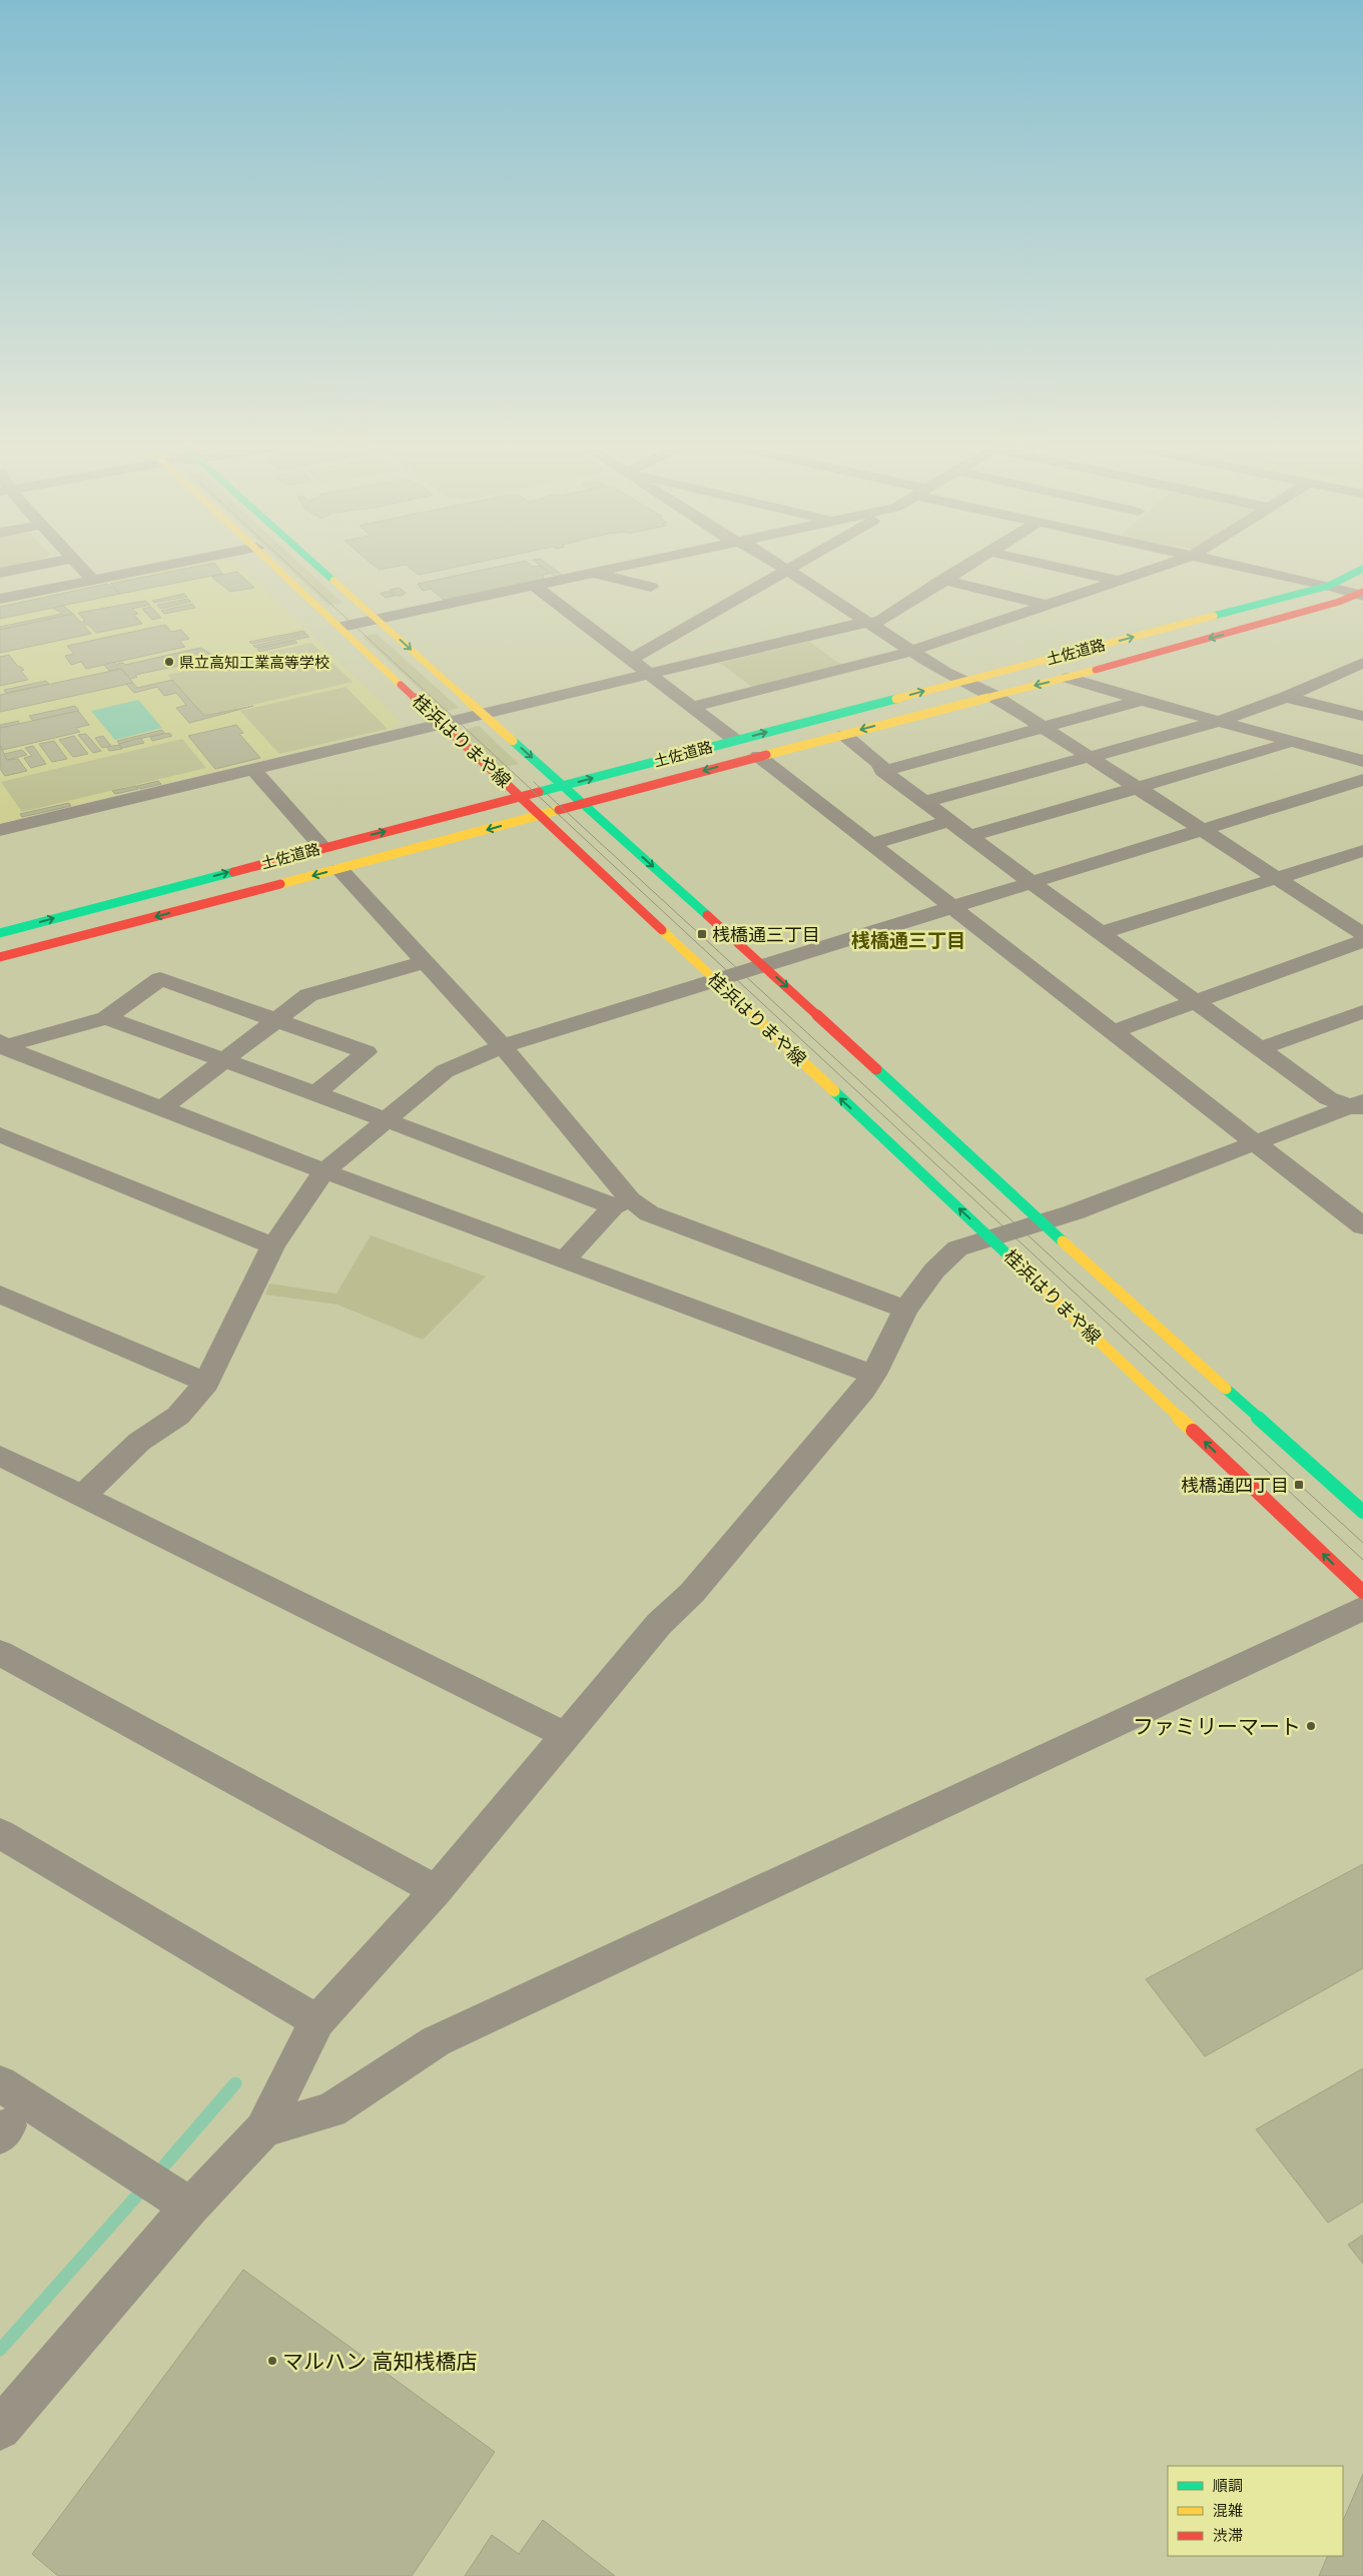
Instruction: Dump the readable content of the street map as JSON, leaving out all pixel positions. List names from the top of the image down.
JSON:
{
  "streets": {
    "main road": ["土佐道路", "桂浜はりまや線"]
  },
  "crossings": [
    ["土佐道路", "桂浜はりまや線"]
  ],
  "districts": ["桟橋通三丁目"],
  "places": {
    "other": ["県立高知工業高等学校", "ファミリーマート", "マルハン 高知桟橋店"],
    "transit": ["桟橋通三丁目", "桟橋通四丁目"]
  },
  "legend": ["順調", "混雑", "渋滞"]
}
